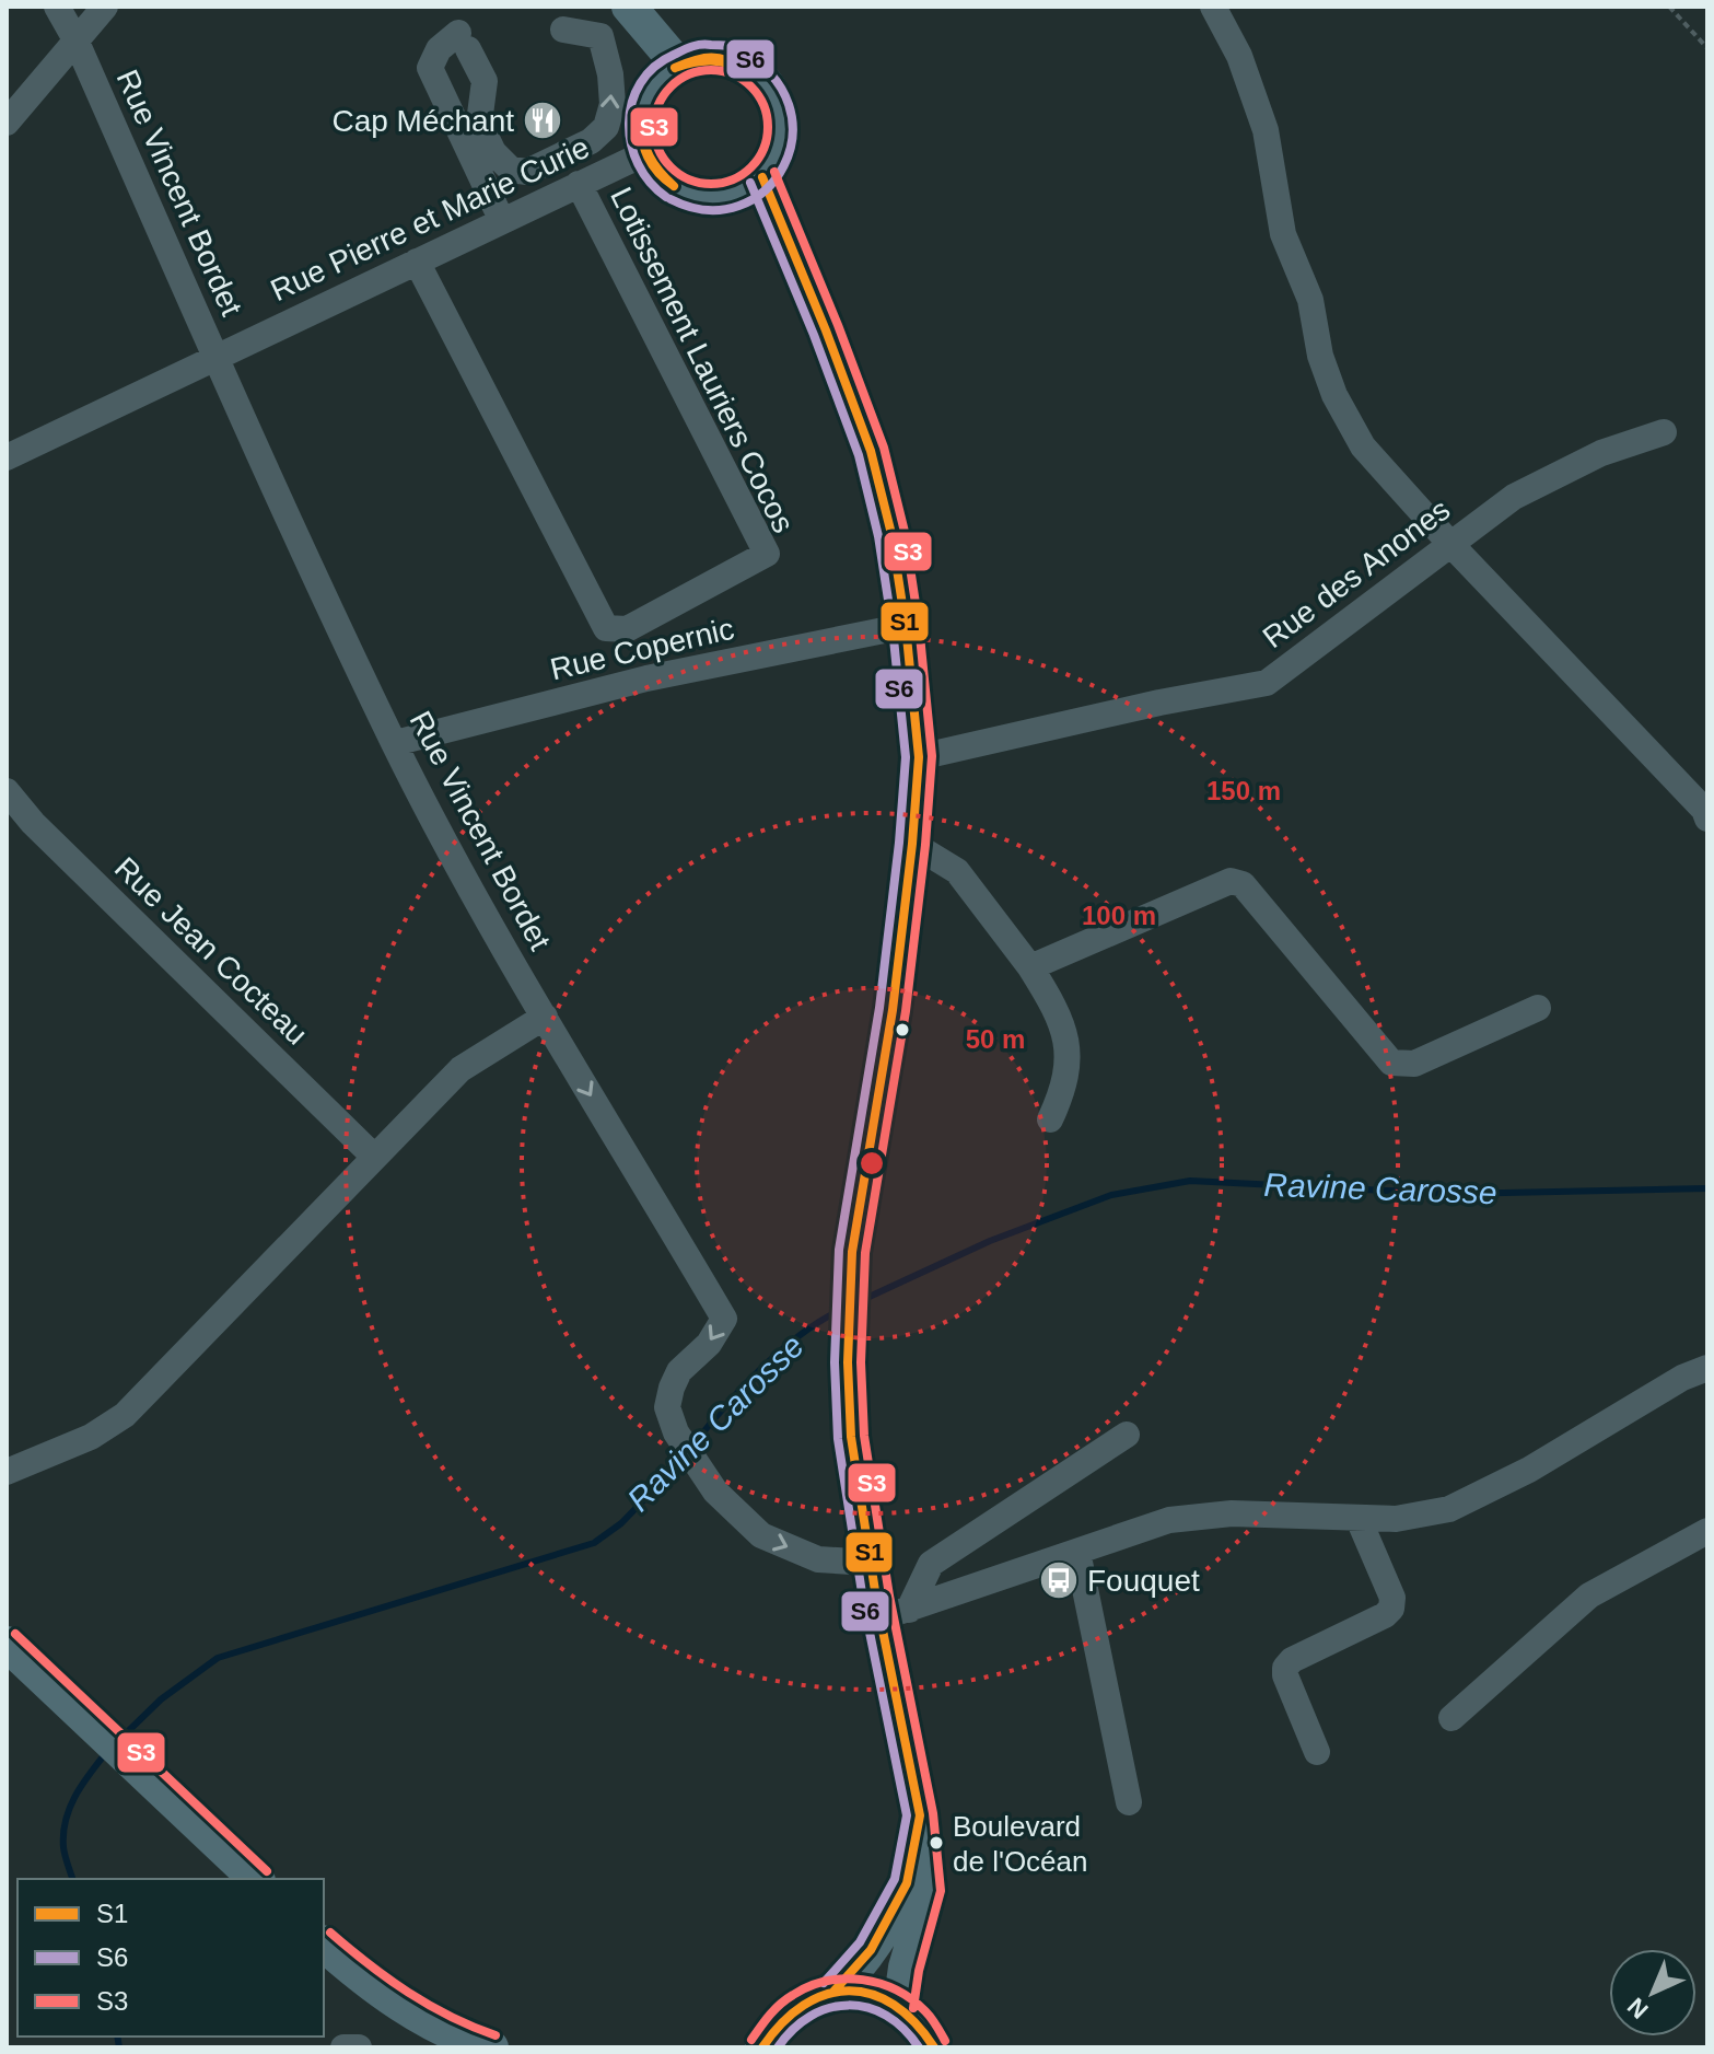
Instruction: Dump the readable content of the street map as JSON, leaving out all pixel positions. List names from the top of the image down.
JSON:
{
  "streets": {
    "street": [
      "Rue Vincent Bordet",
      "Rue Pierre et Marie Curie",
      "Lotissement Lauriers Cocos",
      "Rue des Anones",
      "Rue Copernic",
      "Rue Jean Cocteau"
    ]
  },
  "crossings": [
    ["Rue Vincent Bordet", "Rue Pierre et Marie Curie"],
    ["Rue Vincent Bordet", "Rue Copernic"],
    ["Rue Pierre et Marie Curie", "Lotissement Lauriers Cocos"]
  ],
  "water": ["Ravine Carosse"],
  "places": {
    "restaurant": ["Cap Méchant"],
    "bus stop": ["Fouquet"],
    "other": ["Boulevard de l'Océan"]
  },
  "lines": ["transit line S6", "transit line S1", "transit line S3"],
  "legend": ["S1", "S6", "S3"],
  "north": "bottom left",
  "rings": ["150 m", "100 m", "50 m"]
}
